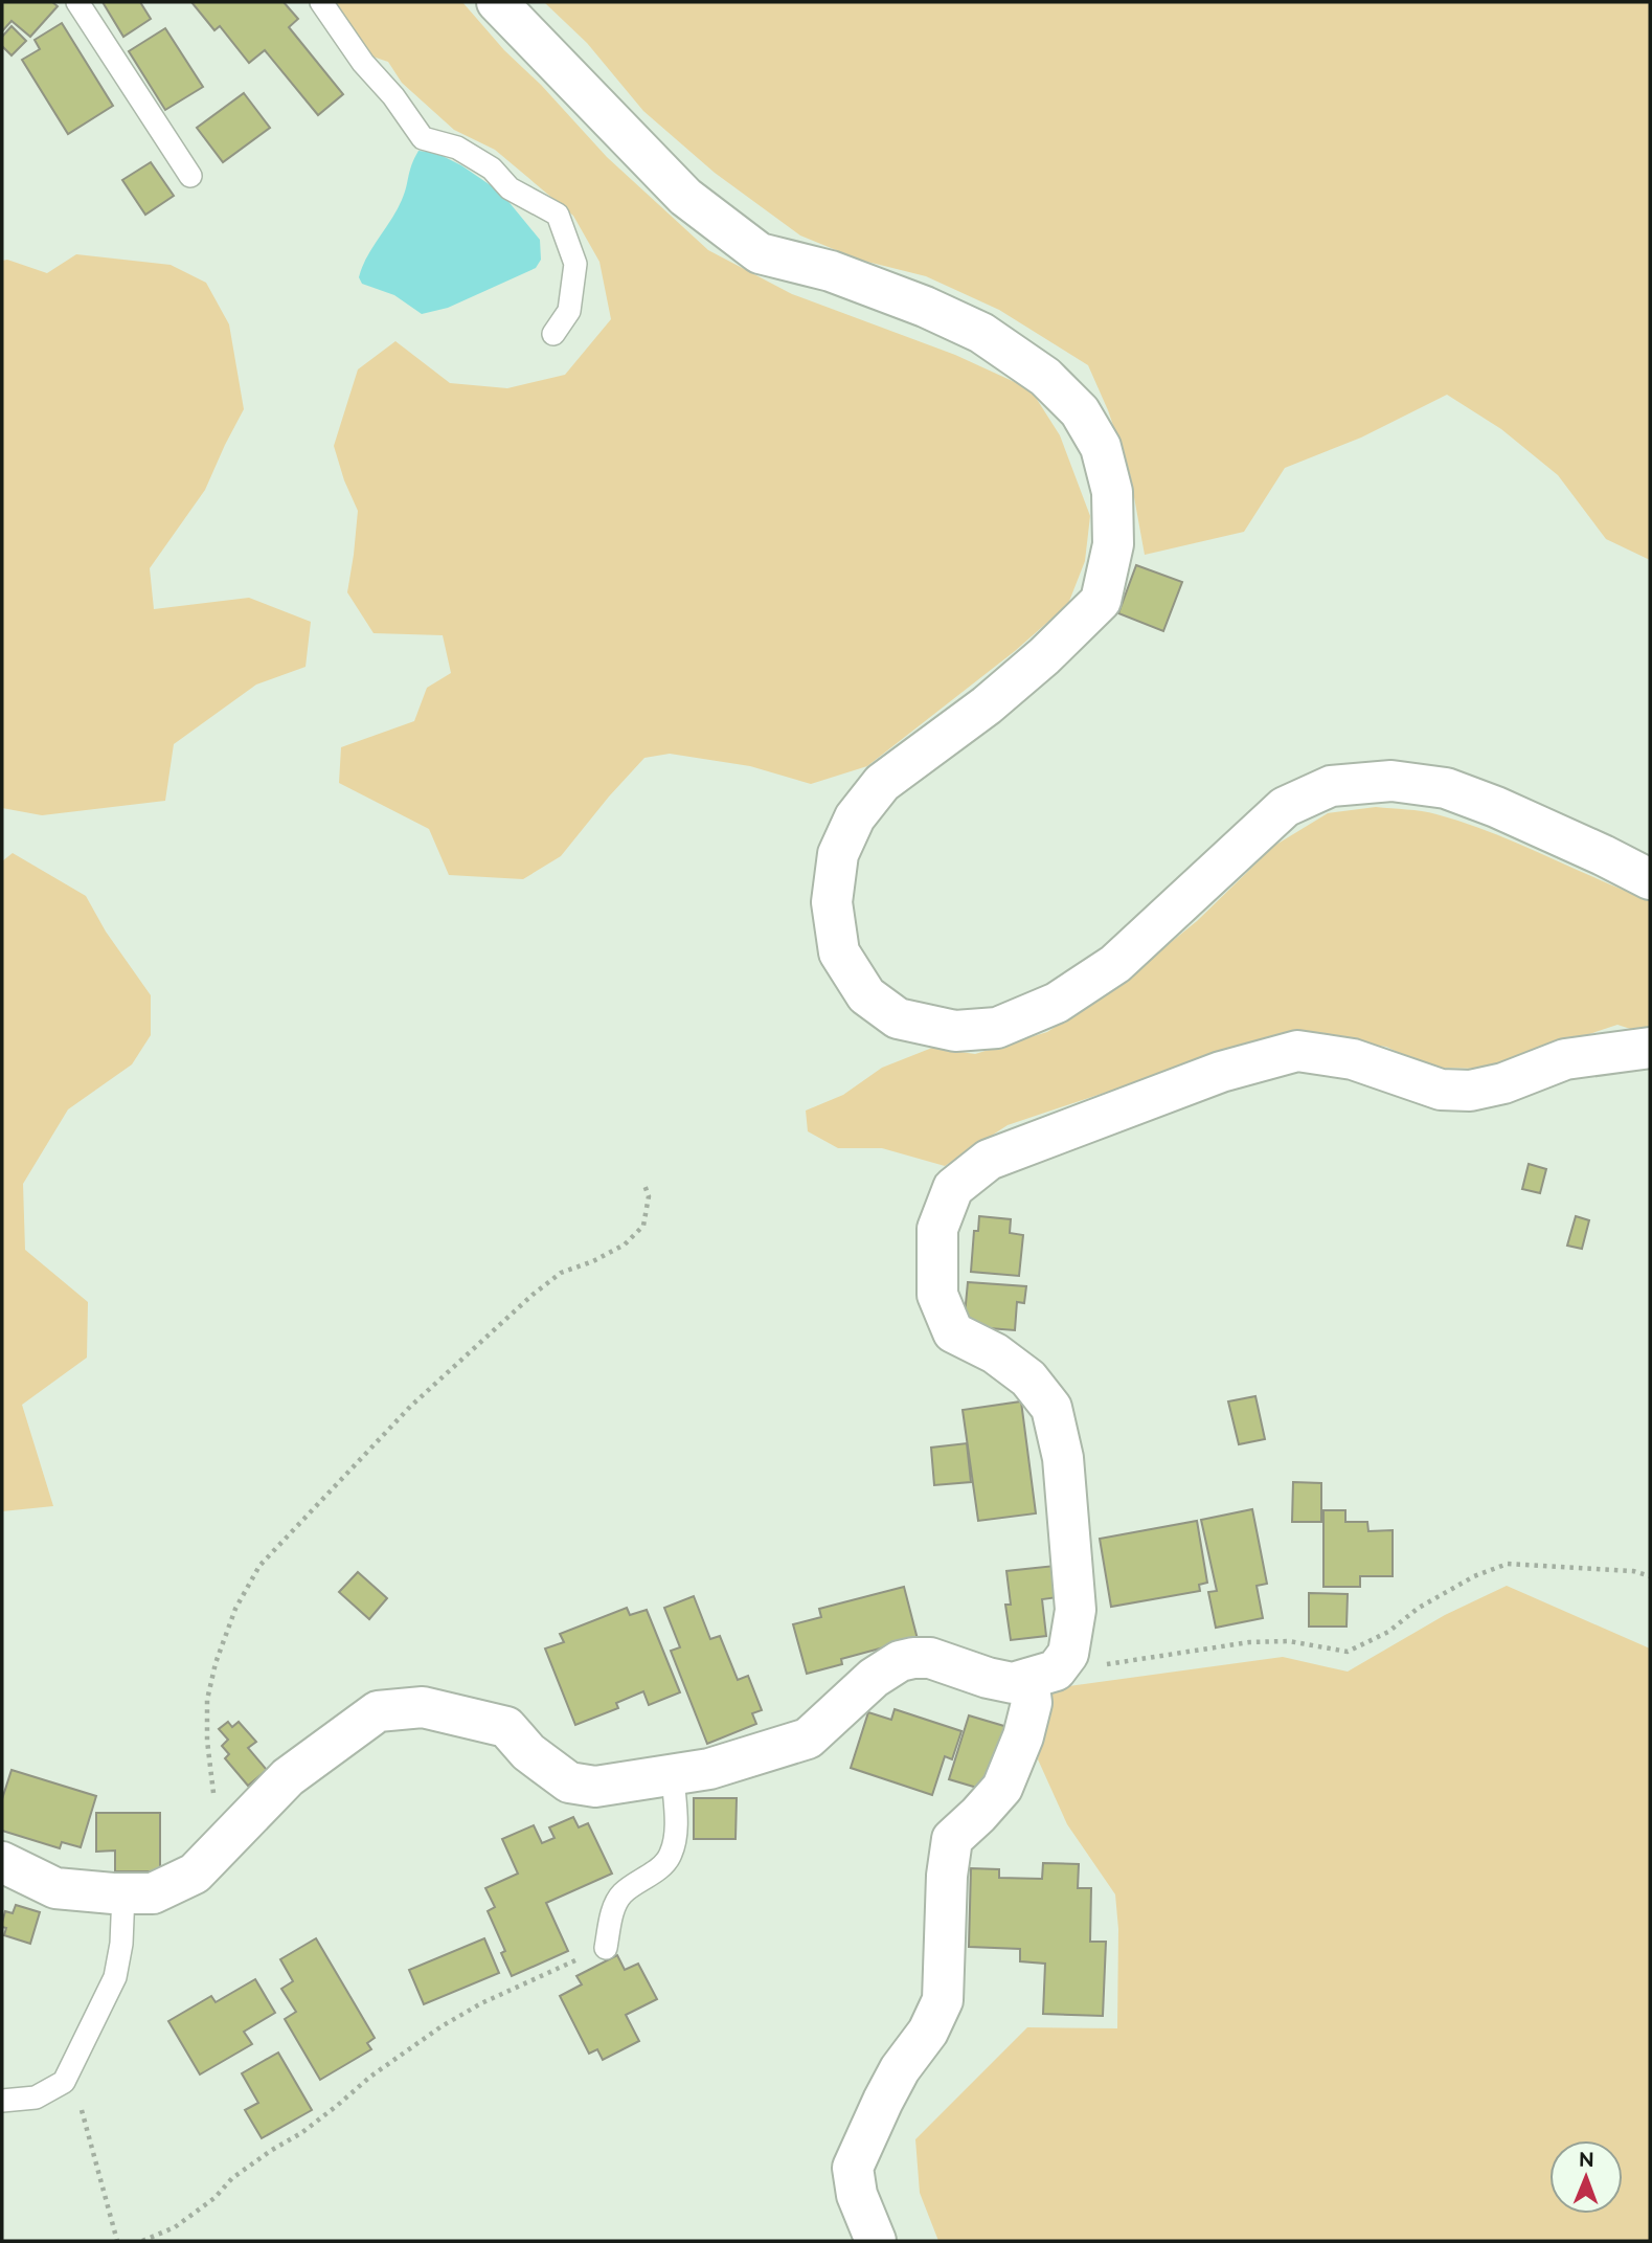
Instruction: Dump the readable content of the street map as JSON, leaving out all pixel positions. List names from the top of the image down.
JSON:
{
  "north": "top"
}
